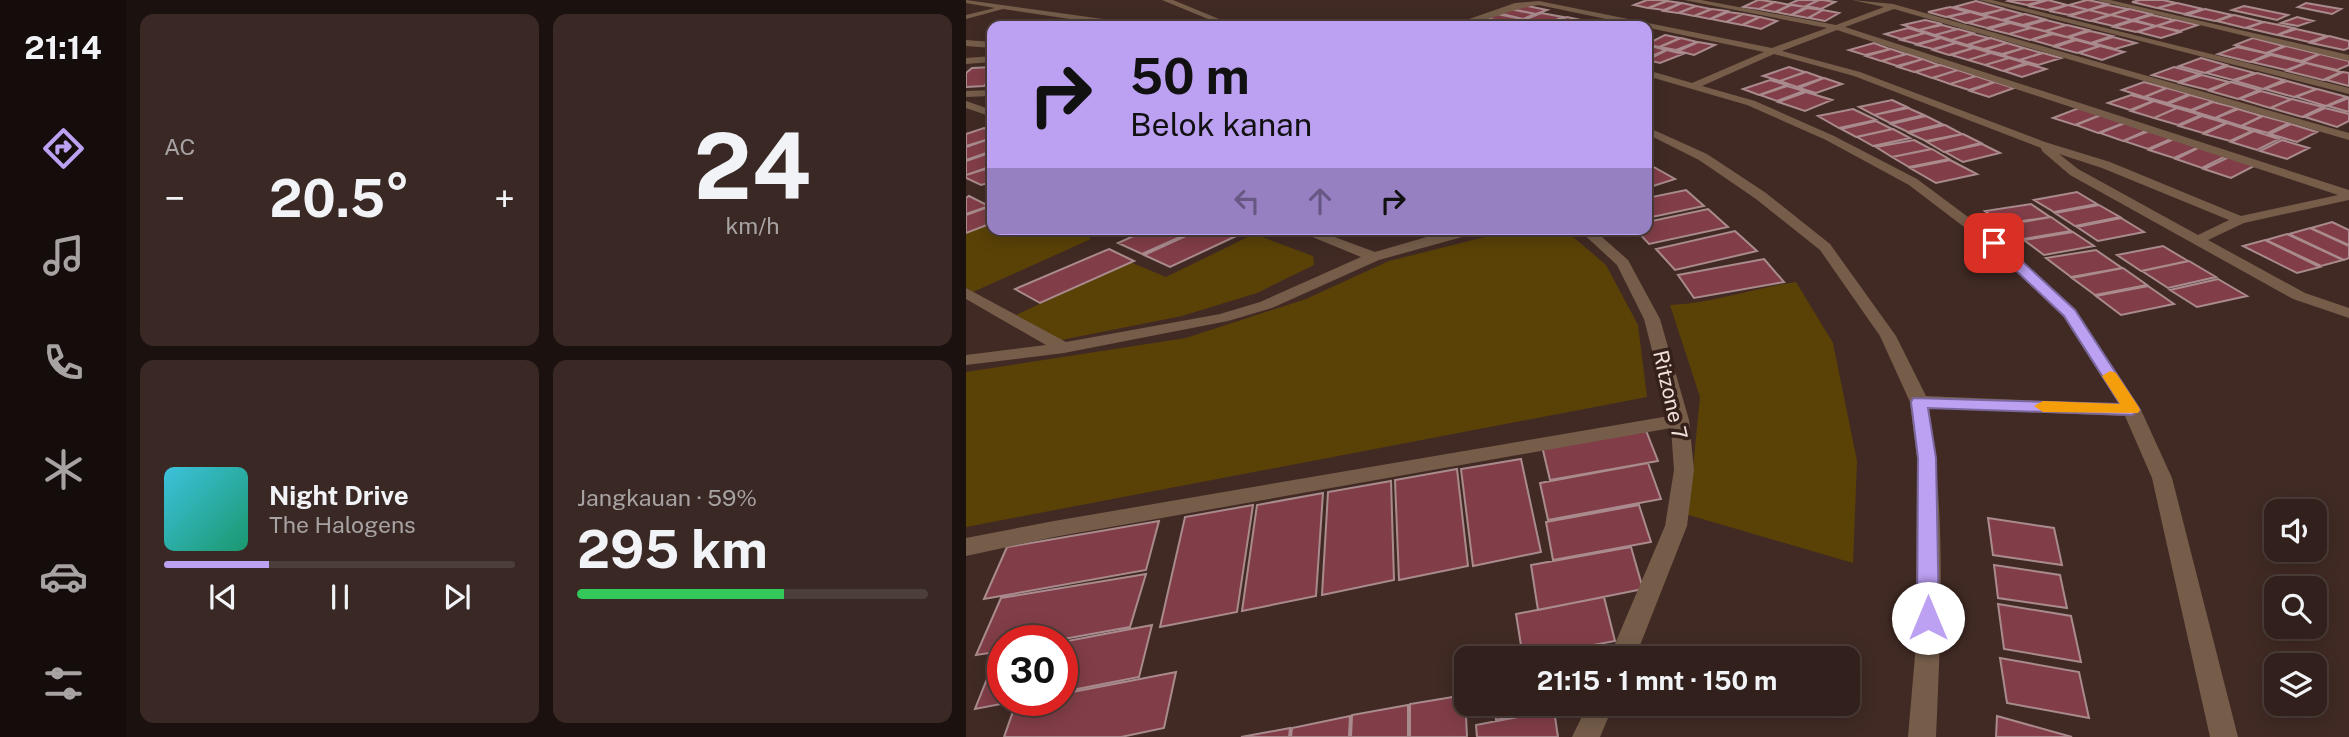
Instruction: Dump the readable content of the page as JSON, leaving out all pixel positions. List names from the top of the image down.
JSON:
{
  "streets": {
    "street": ["Ritzone 7"]
  },
  "page": {
    "tabs": "21:14",
    "tile": [
      "AC",
      ["24", "km/h"],
      ["Jangkauan · 59%", "295 km"]
    ],
    "turn": ["50 m", "Belok kanan"],
    "heat": ["−", "20.5°", "+"],
    "song": ["Night Drive", "The Halogens"],
    "limit": "30",
    "trip": "21:15 · 1 mnt · 150 m"
  }
}
